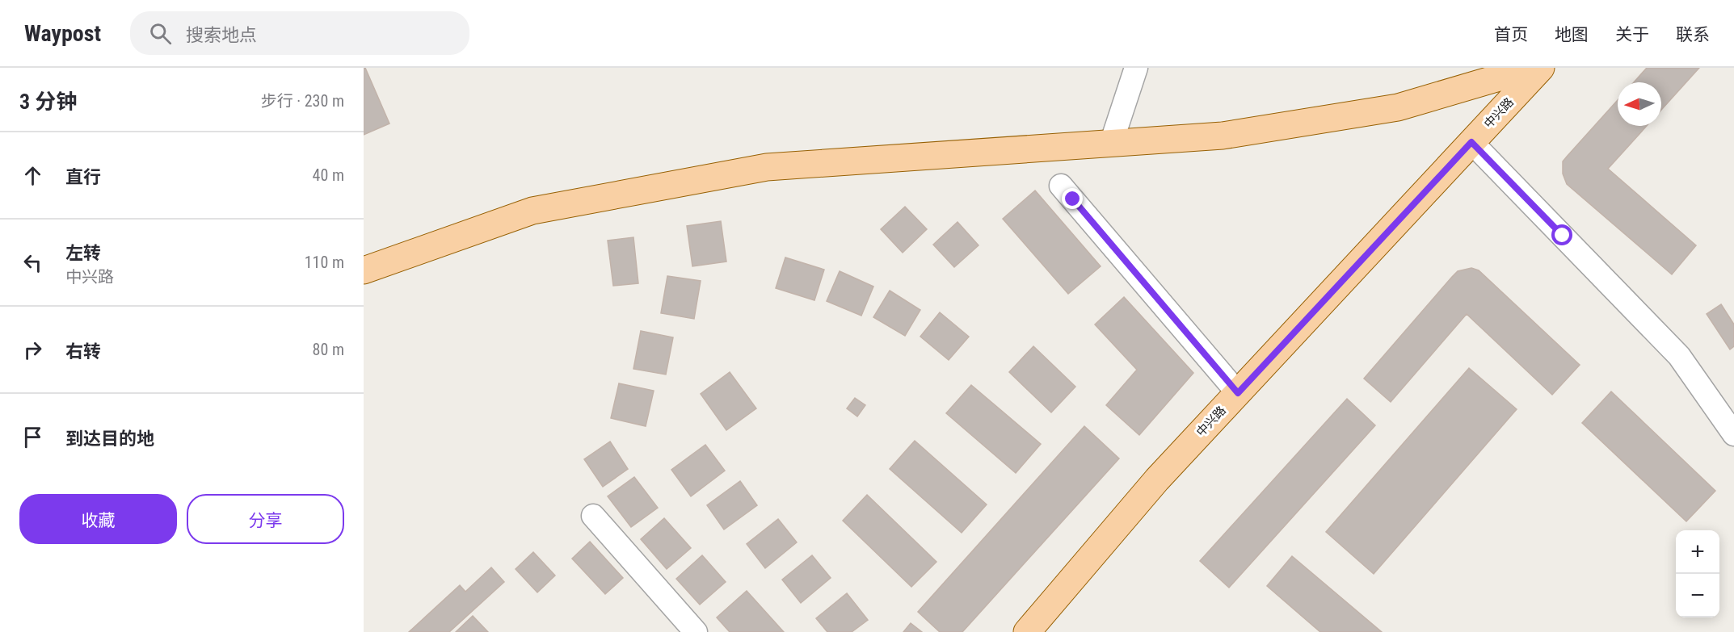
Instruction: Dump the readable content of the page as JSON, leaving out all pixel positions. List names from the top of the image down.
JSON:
{
  "streets": {
    "main road": ["中兴路"]
  },
  "north": "left",
  "page": {
    "header": "Waypost",
    "search": "搜索地点",
    "nav": [
      "首页",
      "地图",
      "关于",
      "联系"
    ],
    "heading": ["3 分钟", "步行 · 230 m"],
    "list": [
      ["直行", "40 m"],
      ["左转", "中兴路", "110 m"],
      ["右转", "80 m"],
      "到达目的地"
    ],
    "buttons": ["收藏", "分享"],
    "map_buttons": ["+", "−"]
  }
}
